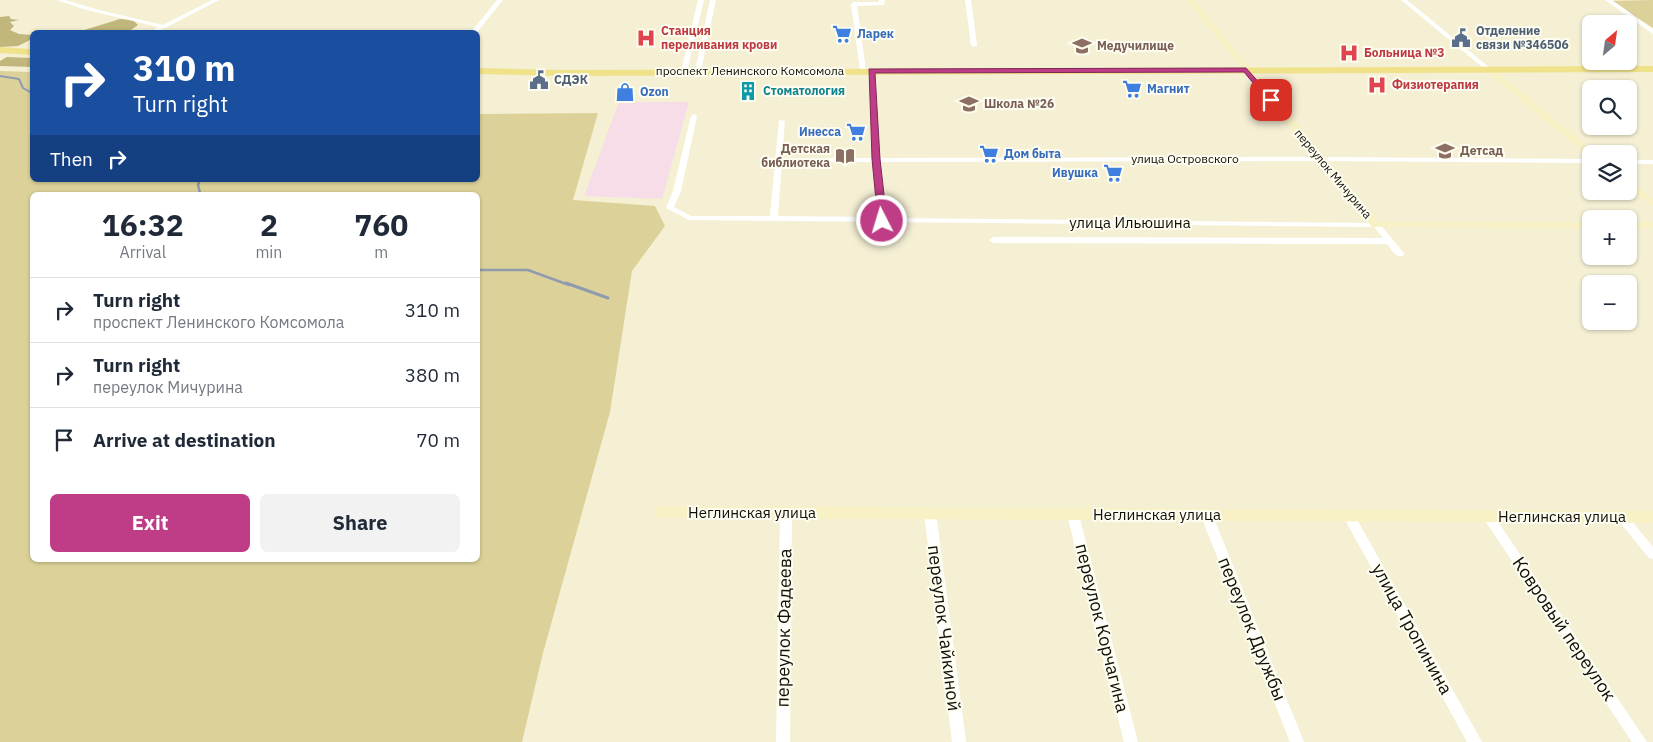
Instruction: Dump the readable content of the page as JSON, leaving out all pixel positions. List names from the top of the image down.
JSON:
{
  "streets": {
    "main road": ["проспект Ленинского Комсомола"],
    "street": [
      "улица Островского",
      "переулок Мичурина",
      "улица Ильюшина",
      "Неглинская улица",
      "переулок Фадеева",
      "переулок Чайкиной",
      "переулок Корчагина",
      "переулок Дружбы",
      "улица Тропинина",
      "Ковровый переулок"
    ]
  },
  "crossings": [
    ["проспект Ленинского Комсомола", "переулок Мичурина"],
    ["улица Островского", "переулок Мичурина"],
    ["переулок Мичурина", "улица Ильюшина"],
    ["Неглинская улица", "переулок Фадеева"],
    ["Неглинская улица", "переулок Чайкиной"],
    ["Неглинская улица", "переулок Корчагина"],
    ["Неглинская улица", "переулок Дружбы"],
    ["Неглинская улица", "улица Тропинина"],
    ["Неглинская улица", "Ковровый переулок"]
  ],
  "places": {
    "supermarket": [
      "Ларек",
      "Магнит",
      "Инесса",
      "Дом быта",
      "Ивушка"
    ],
    "hospital": ["Станция переливания крови", "Больница №3", "Физиотерапия"],
    "public building": ["Отделение связи №346506", "СДЭК"],
    "school or university": ["Медучилище", "Школа №26", "Детсад"],
    "building": ["Стоматология"],
    "shop": ["Ozon"],
    "library": ["Детская библиотека"]
  },
  "north": "top right",
  "page": {
    "map_buttons": ["+", "−"],
    "turn": ["310 m", "Turn right"],
    "then": "Then",
    "eta": [
      "16:32",
      "Arrival",
      "2",
      "min",
      "760",
      "m"
    ],
    "list": [
      {
        "name": "Turn right",
        "note": "проспект Ленинского Комсомола",
        "value": "310 m"
      },
      {
        "name": "Turn right",
        "note": "переулок Мичурина",
        "value": "380 m"
      },
      {
        "name": "Arrive at destination",
        "value": "70 m"
      }
    ],
    "buttons": ["Exit", "Share"]
  }
}
